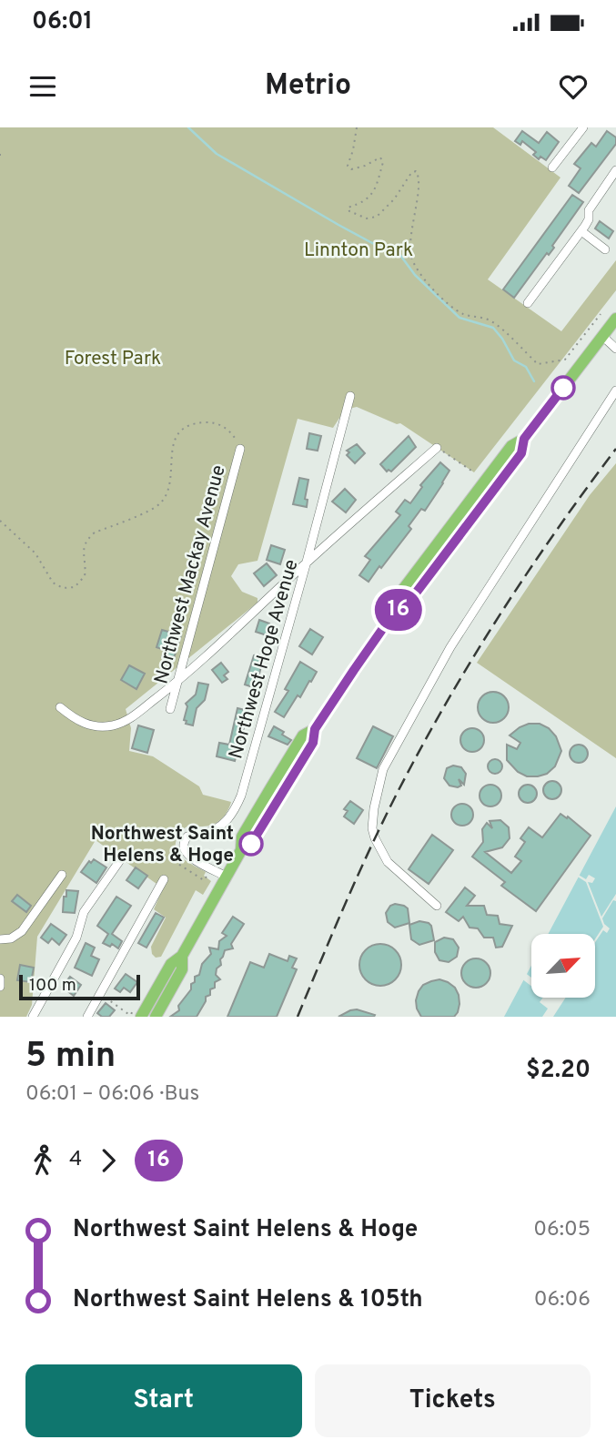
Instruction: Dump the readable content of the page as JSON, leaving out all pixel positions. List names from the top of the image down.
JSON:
{
  "streets": {
    "street": ["Northwest Mackay Avenue", "Northwest Hoge Avenue"]
  },
  "parks": ["Linnton Park", "Forest Park"],
  "places": ["Northwest Saint Helens & Hoge"],
  "lines": ["bus line 16"],
  "scale_bar": "100 m",
  "north": "top right",
  "page": {
    "status": "06:01",
    "header": "Metrio",
    "on_map": "16",
    "scale": "100 m",
    "heading": ["5 min", "06:01 – 06:06 · Bus", "$2.20"],
    "legs": ["4", "16"],
    "list": [
      {
        "name": "Northwest Saint Helens & Hoge",
        "value": "06:05"
      },
      {
        "name": "Northwest Saint Helens & 105th",
        "value": "06:06"
      }
    ],
    "buttons": ["Start", "Tickets"]
  }
}
